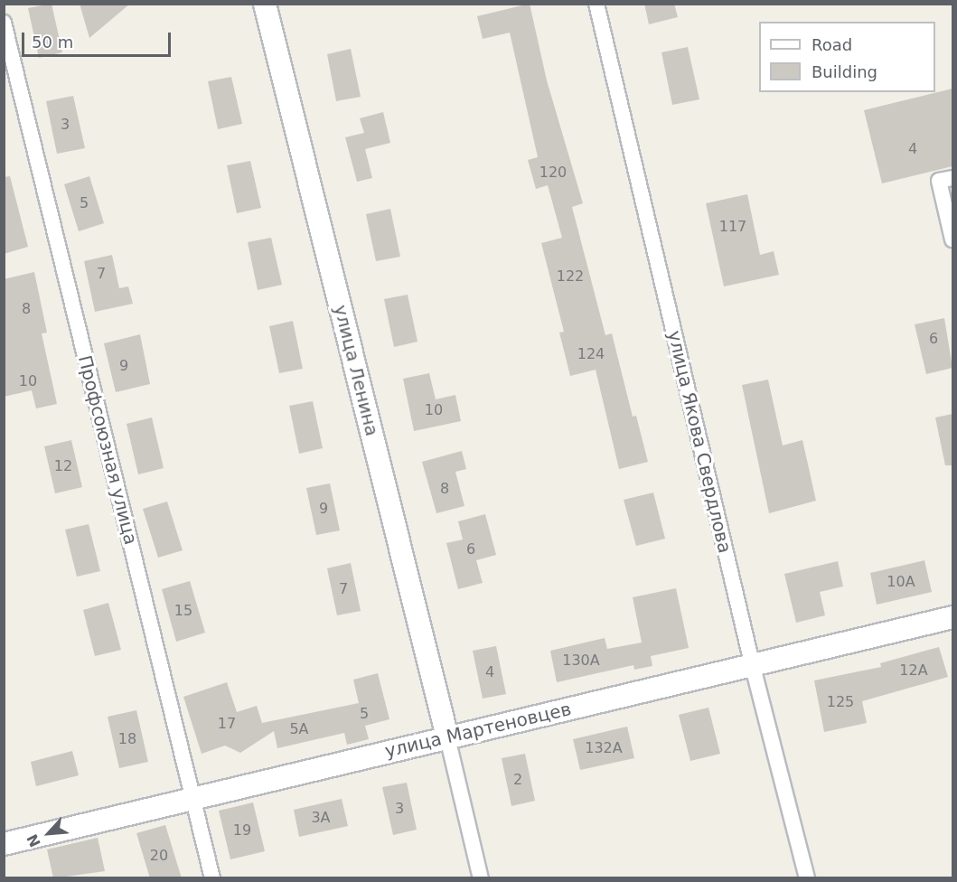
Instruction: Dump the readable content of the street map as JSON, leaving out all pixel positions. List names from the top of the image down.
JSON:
{
  "streets": {
    "street": [
      "улица Ленина",
      "улица Якова Свердлова",
      "Профсоюзная улица",
      "улица Мартеновцев"
    ]
  },
  "crossings": [
    ["улица Ленина", "улица Мартеновцев"],
    ["улица Якова Свердлова", "улица Мартеновцев"],
    ["Профсоюзная улица", "улица Мартеновцев"]
  ],
  "house_numbers": [
    "3",
    "4",
    "120",
    "5",
    "117",
    "7",
    "122",
    "8",
    "6",
    "124",
    "9",
    "10",
    "10",
    "12",
    "8",
    "9",
    "6",
    "10А",
    "7",
    "15",
    "130А",
    "12А",
    "4",
    "125",
    "5",
    "17",
    "5А",
    "18",
    "132А",
    "2",
    "3",
    "3А",
    "19",
    "20"
  ],
  "legend": ["Road", "Building"],
  "scale_bar": "50 m",
  "north": "bottom left"
}
